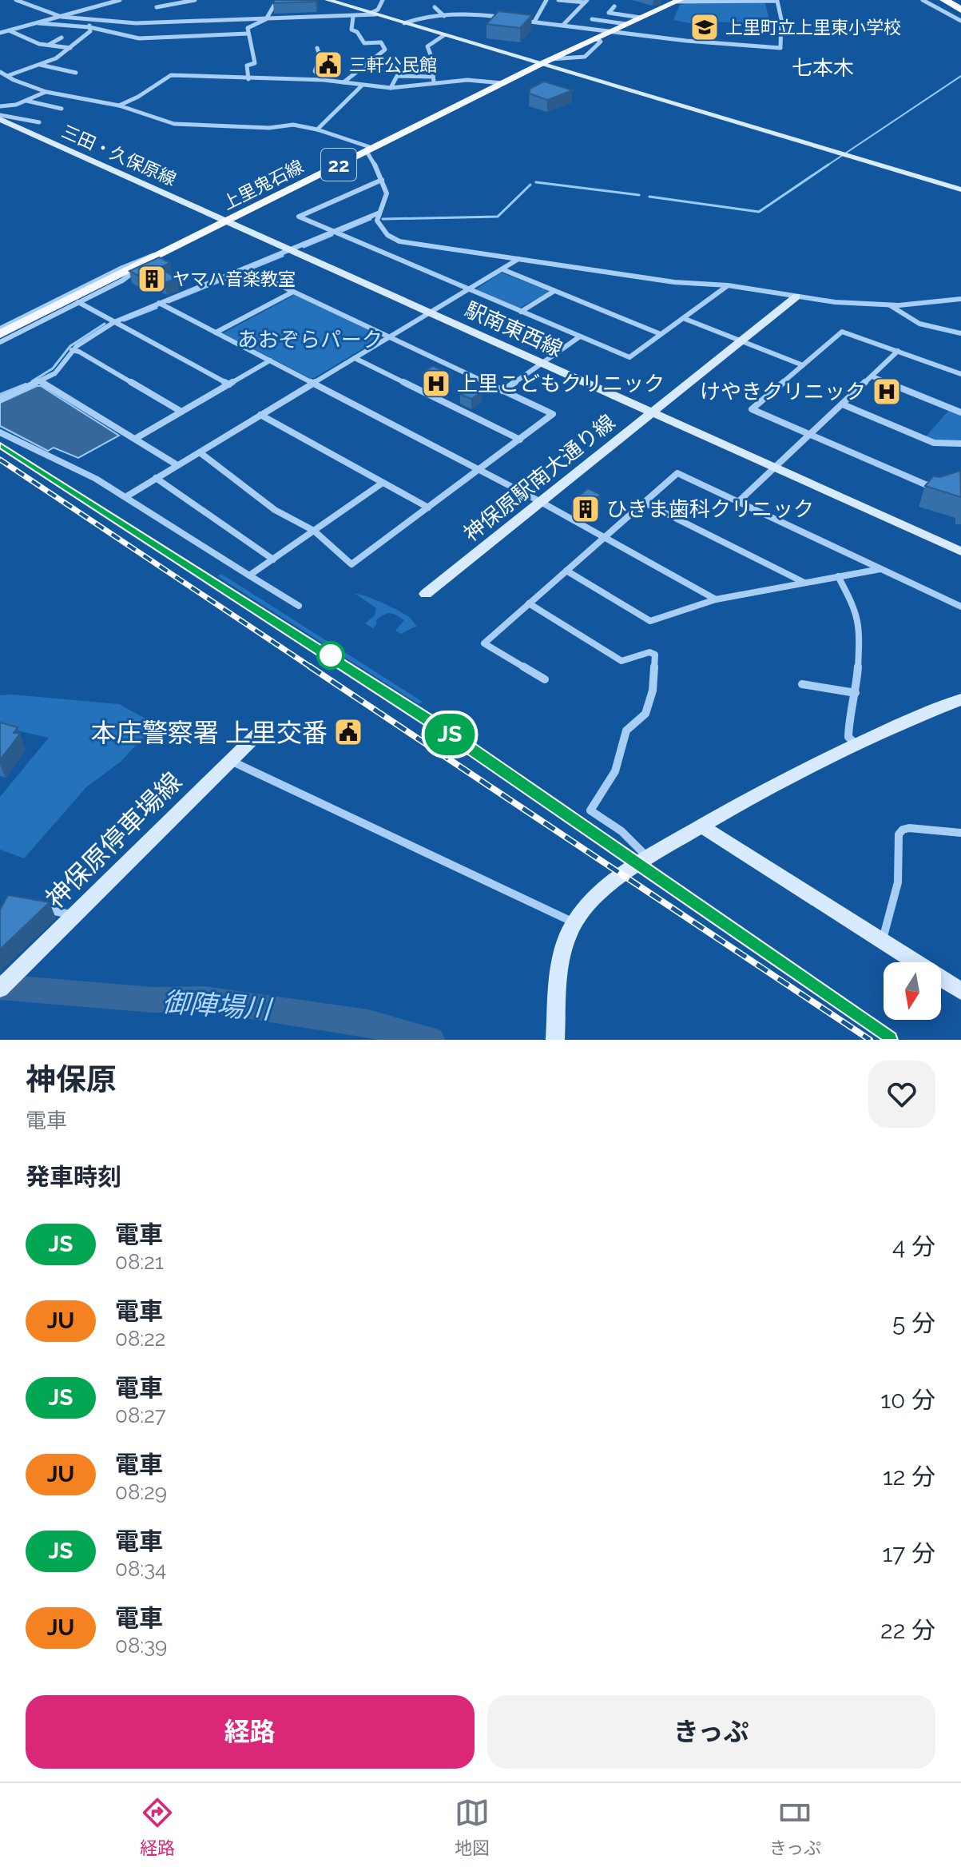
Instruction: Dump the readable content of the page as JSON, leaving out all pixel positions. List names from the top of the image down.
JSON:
{
  "streets": {
    "main road": ["22", "上里鬼石線"],
    "street": [
      "三田・久保原線",
      "駅南東西線",
      "神保原駅南大通り線",
      "神保原停車場線"
    ]
  },
  "crossings": [
    ["三田・久保原線", "上里鬼石線"],
    ["三田・久保原線", "駅南東西線"],
    ["上里鬼石線", "駅南東西線"],
    ["駅南東西線", "神保原駅南大通り線"]
  ],
  "districts": ["七本木"],
  "water": ["御陣場川"],
  "parks": ["あおぞらパーク"],
  "places": {
    "school or university": ["上里町立上里東小学校"],
    "public building": ["三軒公民館", "本庄警察署 上里交番"],
    "building": ["ヤマハ音楽教室", "ひきま歯科クリニック"],
    "hospital": ["上里こどもクリニック", "けやきクリニック"]
  },
  "north": "bottom",
  "page": {
    "on_map": "JS",
    "heading": [
      ["神保原", "電車"],
      "発車時刻"
    ],
    "list": [
      {
        "mark": "JS",
        "name": "電車",
        "note": "08:21",
        "value": "4 分"
      },
      {
        "mark": "JU",
        "name": "電車",
        "note": "08:22",
        "value": "5 分"
      },
      {
        "mark": "JS",
        "name": "電車",
        "note": "08:27",
        "value": "10 分"
      },
      {
        "mark": "JU",
        "name": "電車",
        "note": "08:29",
        "value": "12 分"
      },
      {
        "mark": "JS",
        "name": "電車",
        "note": "08:34",
        "value": "17 分"
      },
      {
        "mark": "JU",
        "name": "電車",
        "note": "08:39",
        "value": "22 分"
      }
    ],
    "buttons": ["経路", "きっぷ"],
    "tabs": ["経路", "地図", "きっぷ"]
  }
}
